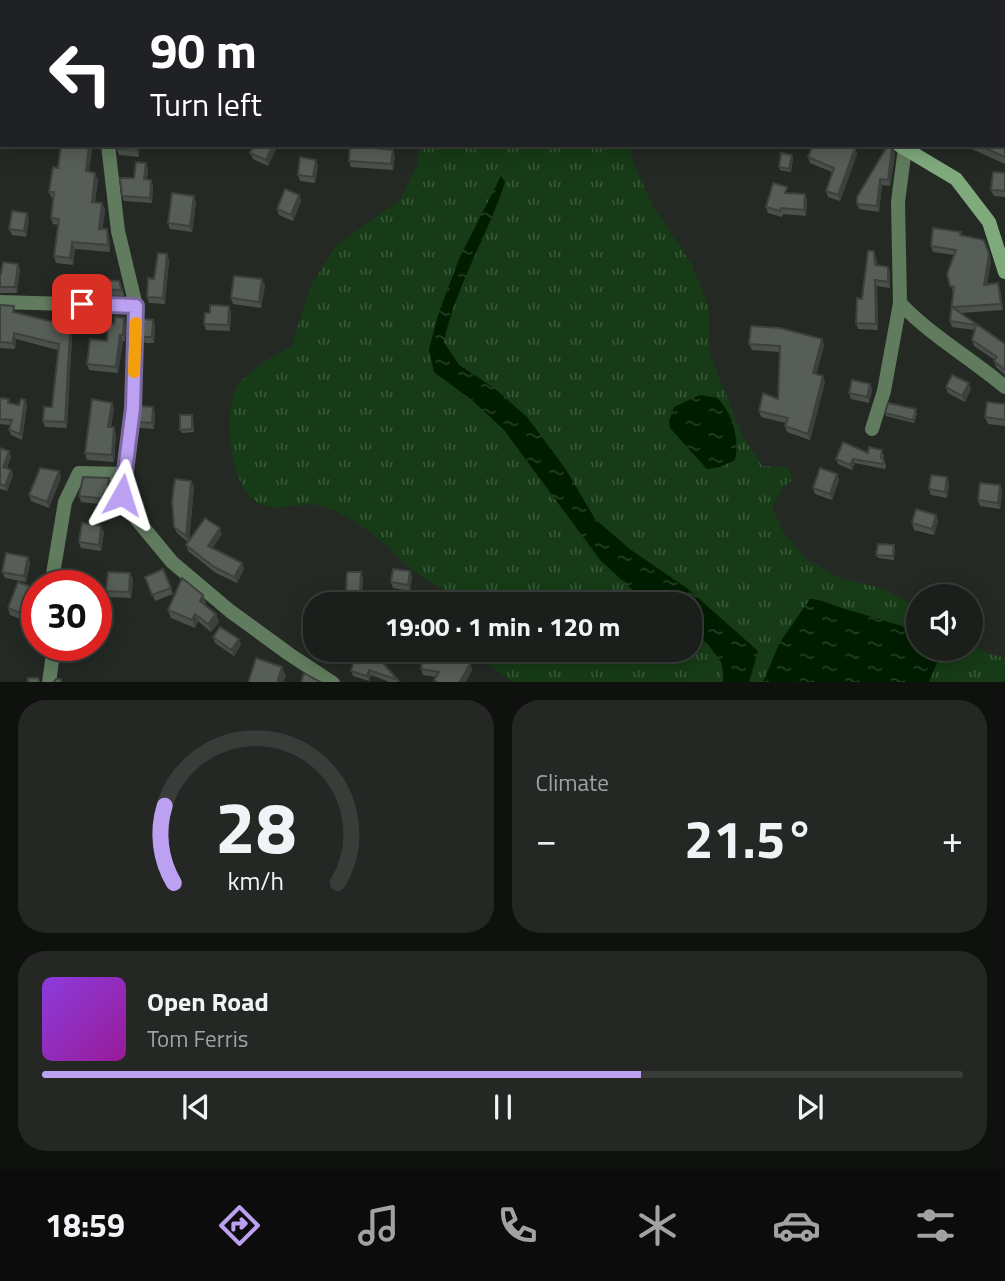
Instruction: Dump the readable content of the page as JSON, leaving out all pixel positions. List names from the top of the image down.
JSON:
{
  "page": {
    "turn": ["90 m", "Turn left"],
    "limit": "30",
    "trip": "19:00 · 1 min · 120 m",
    "tile": "Climate",
    "heat": ["−", "21.5°", "+"],
    "song": ["Open Road", "Tom Ferris"],
    "tabs": "18:59",
    "gauge": ["28", "km/h"]
  }
}
